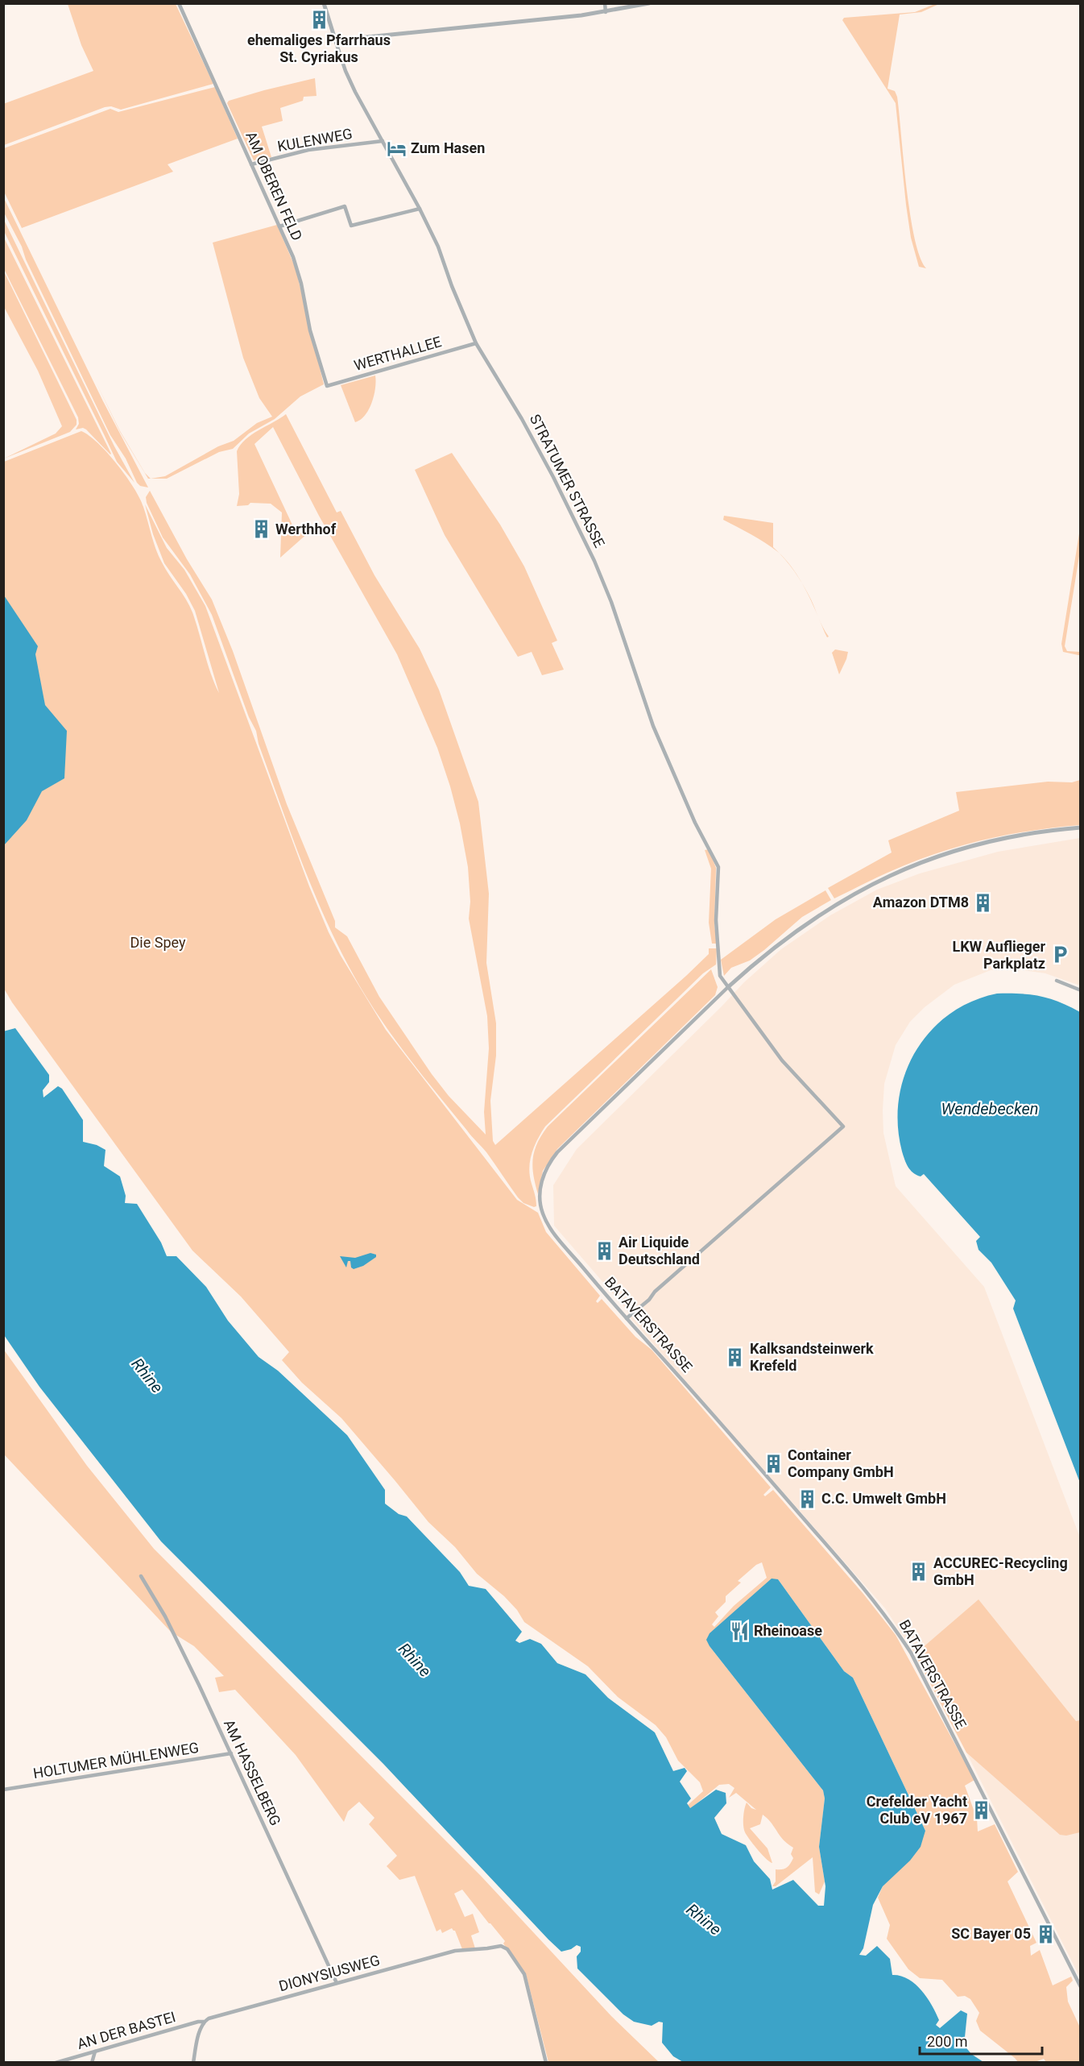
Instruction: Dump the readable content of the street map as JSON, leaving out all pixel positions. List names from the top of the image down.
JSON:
{
  "streets": {
    "street": [
      "KULENWEG",
      "AM OBEREN FELD",
      "WERTHALLEE",
      "STRATUMER STRASSE",
      "BATAVERSTRASSE",
      "HOLTUMER MÜHLENWEG",
      "AM HASSELBERG",
      "DIONYSIUSWEG",
      "AN DER BASTEI"
    ]
  },
  "crossings": [
    ["KULENWEG", "AM OBEREN FELD"],
    ["KULENWEG", "STRATUMER STRASSE"],
    ["AM OBEREN FELD", "WERTHALLEE"],
    ["WERTHALLEE", "STRATUMER STRASSE"],
    ["STRATUMER STRASSE", "BATAVERSTRASSE"],
    ["HOLTUMER MÜHLENWEG", "AM HASSELBERG"],
    ["AM HASSELBERG", "DIONYSIUSWEG"],
    ["DIONYSIUSWEG", "AN DER BASTEI"]
  ],
  "water": ["Wendebecken", "Rhine"],
  "parks": ["Die Spey"],
  "places": {
    "building": [
      "ehemaliges Pfarrhaus St. Cyriakus",
      "Werthhof",
      "Amazon DTM8",
      "Air Liquide Deutschland",
      "Kalksandsteinwerk Krefeld",
      "Container Company GmbH",
      "C.C. Umwelt GmbH",
      "ACCUREC-Recycling GmbH",
      "Crefelder Yacht Club eV 1967",
      "SC Bayer 05"
    ],
    "hotel": ["Zum Hasen"],
    "parking": ["LKW Auflieger Parkplatz"],
    "restaurant": ["Rheinoase"]
  },
  "scale_bar": "200 m"
}
